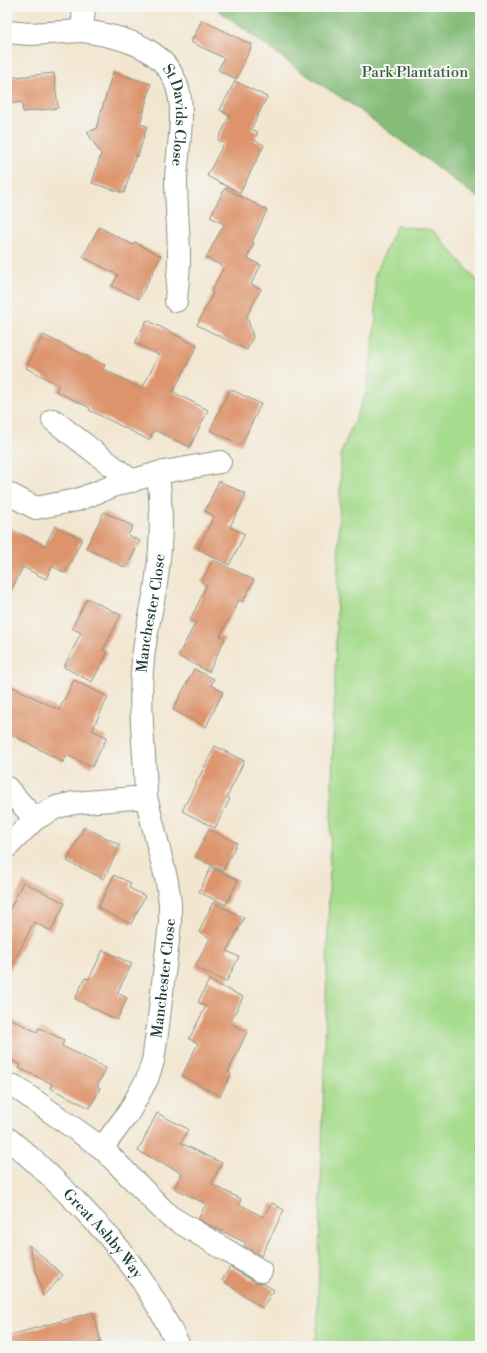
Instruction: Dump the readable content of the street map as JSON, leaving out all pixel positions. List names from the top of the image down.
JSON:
{
  "streets": {
    "street": ["St Davids Close", "Manchester Close", "Great Ashby Way"]
  },
  "parks": ["Park Plantation"]
}
